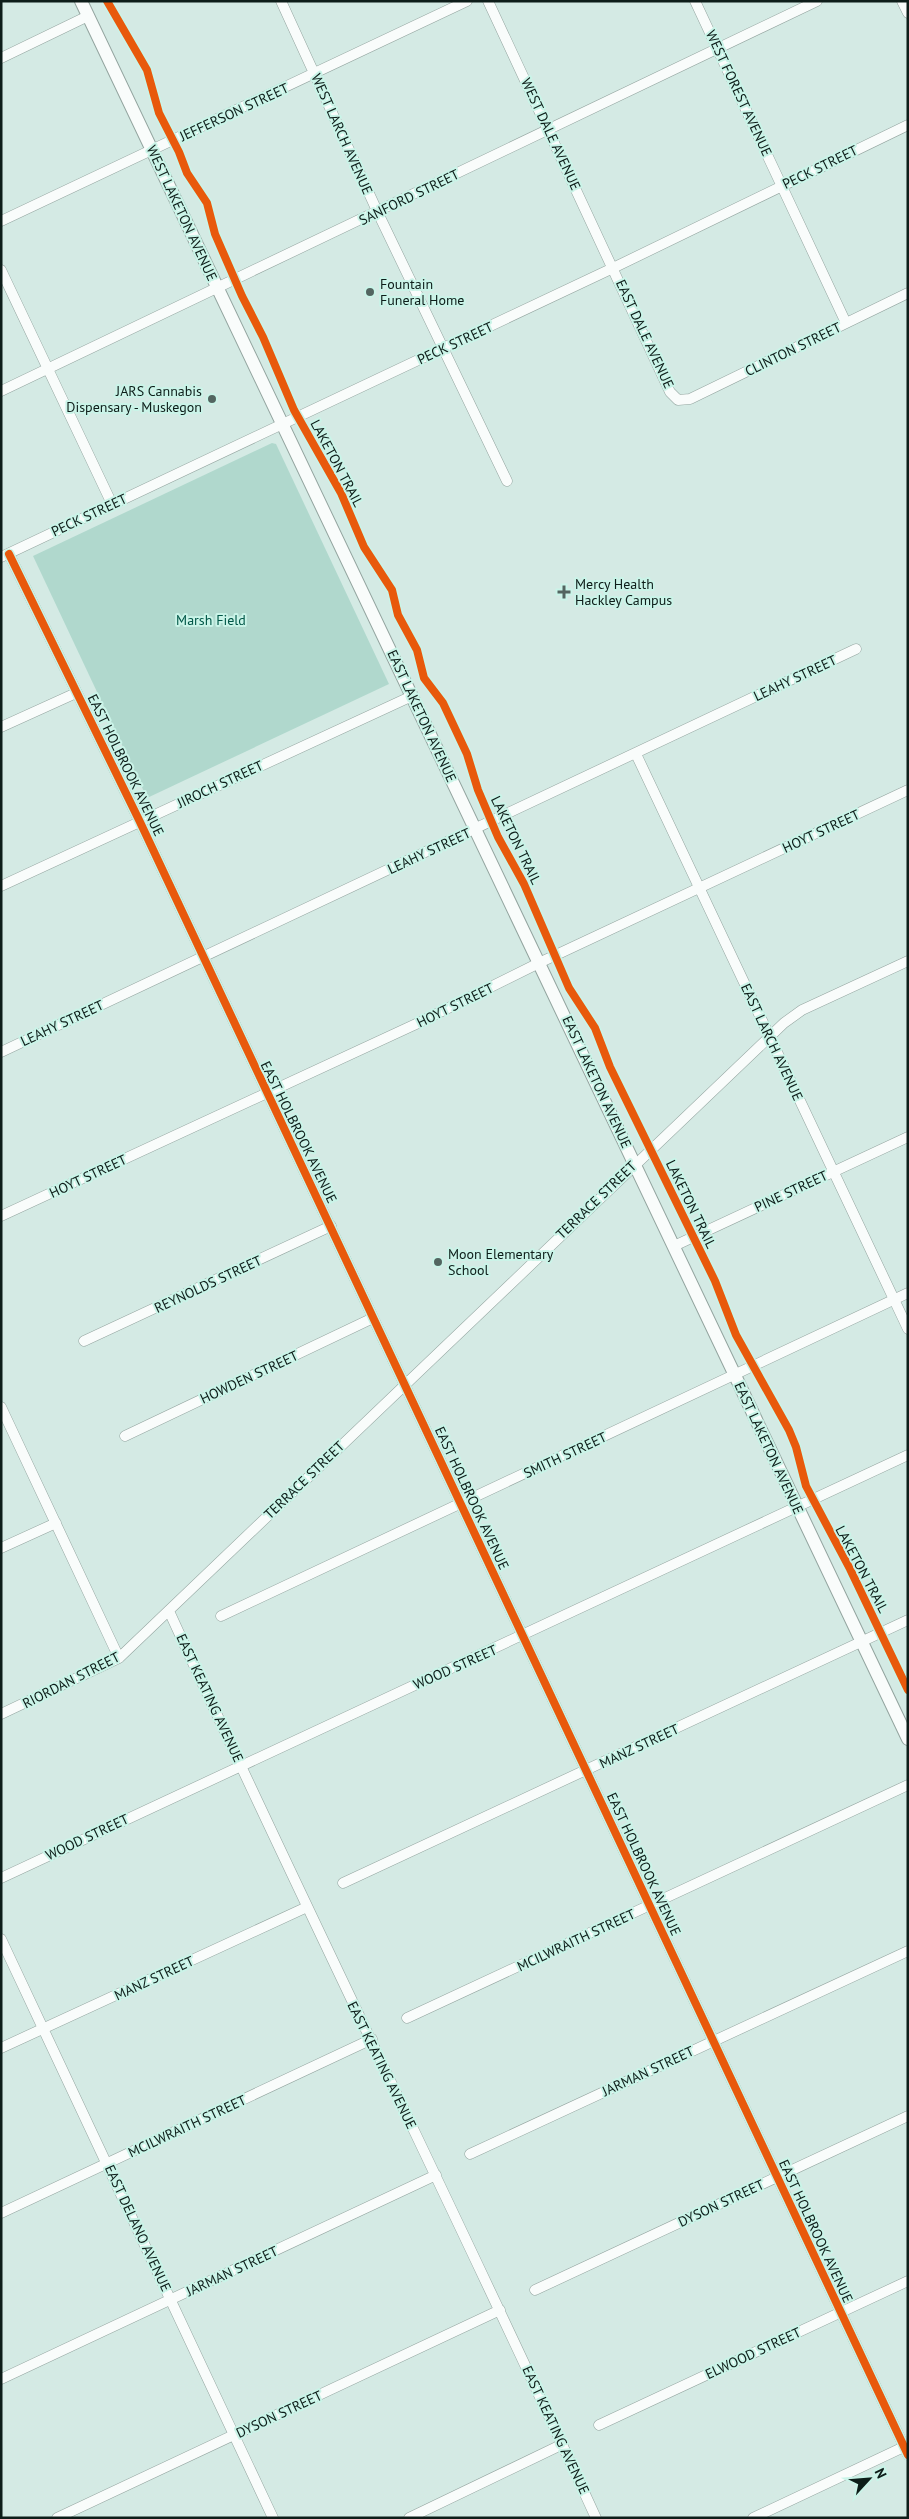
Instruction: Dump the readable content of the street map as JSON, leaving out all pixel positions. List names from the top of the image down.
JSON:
{
  "streets": {
    "main road": ["WEST LAKETON AVENUE", "EAST LAKETON AVENUE"],
    "street": [
      "WEST FOREST AVENUE",
      "JEFFERSON STREET",
      "WEST LARCH AVENUE",
      "WEST DALE AVENUE",
      "PECK STREET",
      "SANFORD STREET",
      "EAST DALE AVENUE",
      "CLINTON STREET",
      "LEAHY STREET",
      "EAST HOLBROOK AVENUE",
      "JIROCH STREET",
      "HOYT STREET",
      "EAST LARCH AVENUE",
      "PINE STREET",
      "TERRACE STREET",
      "REYNOLDS STREET",
      "HOWDEN STREET",
      "SMITH STREET",
      "WOOD STREET",
      "RIORDAN STREET",
      "EAST KEATING AVENUE",
      "MANZ STREET",
      "MCILWRAITH STREET",
      "JARMAN STREET",
      "DYSON STREET",
      "EAST DELANO AVENUE",
      "ELWOOD STREET"
    ],
    "cycle path": ["LAKETON TRAIL"]
  },
  "crossings": [
    ["WEST FOREST AVENUE", "PECK STREET"],
    ["WEST FOREST AVENUE", "SANFORD STREET"],
    ["WEST FOREST AVENUE", "CLINTON STREET"],
    ["JEFFERSON STREET", "WEST LARCH AVENUE"],
    ["JEFFERSON STREET", "WEST LAKETON AVENUE"],
    ["WEST LARCH AVENUE", "PECK STREET"],
    ["WEST LARCH AVENUE", "SANFORD STREET"],
    ["WEST DALE AVENUE", "PECK STREET"],
    ["WEST DALE AVENUE", "SANFORD STREET"],
    ["WEST DALE AVENUE", "EAST DALE AVENUE"],
    ["PECK STREET", "WEST LAKETON AVENUE"],
    ["PECK STREET", "EAST DALE AVENUE"],
    ["PECK STREET", "EAST LAKETON AVENUE"],
    ["PECK STREET", "EAST HOLBROOK AVENUE"],
    ["SANFORD STREET", "WEST LAKETON AVENUE"],
    ["WEST LAKETON AVENUE", "EAST LAKETON AVENUE"],
    ["EAST DALE AVENUE", "CLINTON STREET"],
    ["LEAHY STREET", "EAST LAKETON AVENUE"],
    ["LEAHY STREET", "EAST HOLBROOK AVENUE"],
    ["LEAHY STREET", "EAST LARCH AVENUE"],
    ["EAST LAKETON AVENUE", "JIROCH STREET"],
    ["EAST LAKETON AVENUE", "HOYT STREET"],
    ["EAST LAKETON AVENUE", "PINE STREET"],
    ["EAST LAKETON AVENUE", "TERRACE STREET"],
    ["EAST LAKETON AVENUE", "SMITH STREET"],
    ["EAST LAKETON AVENUE", "WOOD STREET"],
    ["EAST LAKETON AVENUE", "MANZ STREET"],
    ["EAST HOLBROOK AVENUE", "JIROCH STREET"],
    ["EAST HOLBROOK AVENUE", "HOYT STREET"],
    ["EAST HOLBROOK AVENUE", "TERRACE STREET"],
    ["EAST HOLBROOK AVENUE", "REYNOLDS STREET"],
    ["EAST HOLBROOK AVENUE", "HOWDEN STREET"],
    ["EAST HOLBROOK AVENUE", "SMITH STREET"],
    ["EAST HOLBROOK AVENUE", "WOOD STREET"],
    ["EAST HOLBROOK AVENUE", "MANZ STREET"],
    ["EAST HOLBROOK AVENUE", "MCILWRAITH STREET"],
    ["EAST HOLBROOK AVENUE", "JARMAN STREET"],
    ["EAST HOLBROOK AVENUE", "DYSON STREET"],
    ["EAST HOLBROOK AVENUE", "ELWOOD STREET"],
    ["HOYT STREET", "EAST LARCH AVENUE"],
    ["EAST LARCH AVENUE", "PINE STREET"],
    ["EAST LARCH AVENUE", "TERRACE STREET"],
    ["EAST LARCH AVENUE", "SMITH STREET"],
    ["TERRACE STREET", "RIORDAN STREET"],
    ["WOOD STREET", "EAST KEATING AVENUE"],
    ["RIORDAN STREET", "EAST KEATING AVENUE"],
    ["EAST KEATING AVENUE", "MANZ STREET"],
    ["EAST KEATING AVENUE", "MCILWRAITH STREET"],
    ["EAST KEATING AVENUE", "JARMAN STREET"],
    ["EAST KEATING AVENUE", "DYSON STREET"],
    ["MANZ STREET", "EAST DELANO AVENUE"],
    ["MCILWRAITH STREET", "EAST DELANO AVENUE"],
    ["JARMAN STREET", "EAST DELANO AVENUE"],
    ["DYSON STREET", "EAST DELANO AVENUE"]
  ],
  "parks": ["Marsh Field"],
  "places": {
    "other": ["Fountain Funeral Home", "JARS Cannabis Dispensary - Muskegon", "Moon Elementary School"],
    "health": ["Mercy Health Hackley Campus"]
  },
  "north": "top right"
}
